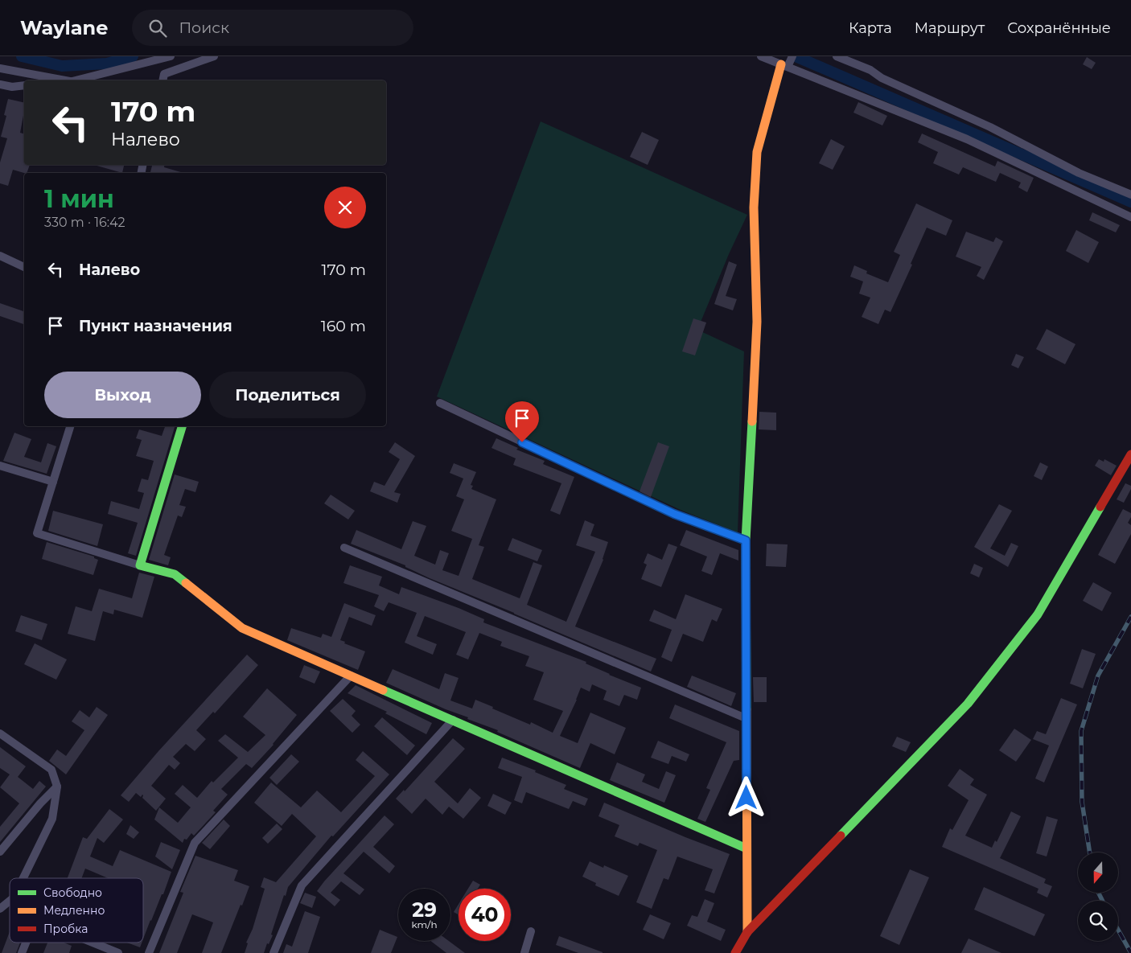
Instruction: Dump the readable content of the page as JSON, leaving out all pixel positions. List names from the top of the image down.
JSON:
{
  "legend": ["Свободно", "Медленно", "Пробка"],
  "north": "bottom",
  "page": {
    "header": "Waylane",
    "search": "Поиск",
    "nav": ["Карта", "Маршрут", "Сохранённые"],
    "turn": ["170 m", "Налево"],
    "heading": ["1 мин", "330 m · 16:42"],
    "list": [
      {
        "name": "Налево",
        "value": "170 m"
      },
      {
        "name": "Пункт назначения",
        "value": "160 m"
      }
    ],
    "buttons": ["Выход", "Поделиться"],
    "speed": "29 km/h",
    "limit": "40"
  }
}
